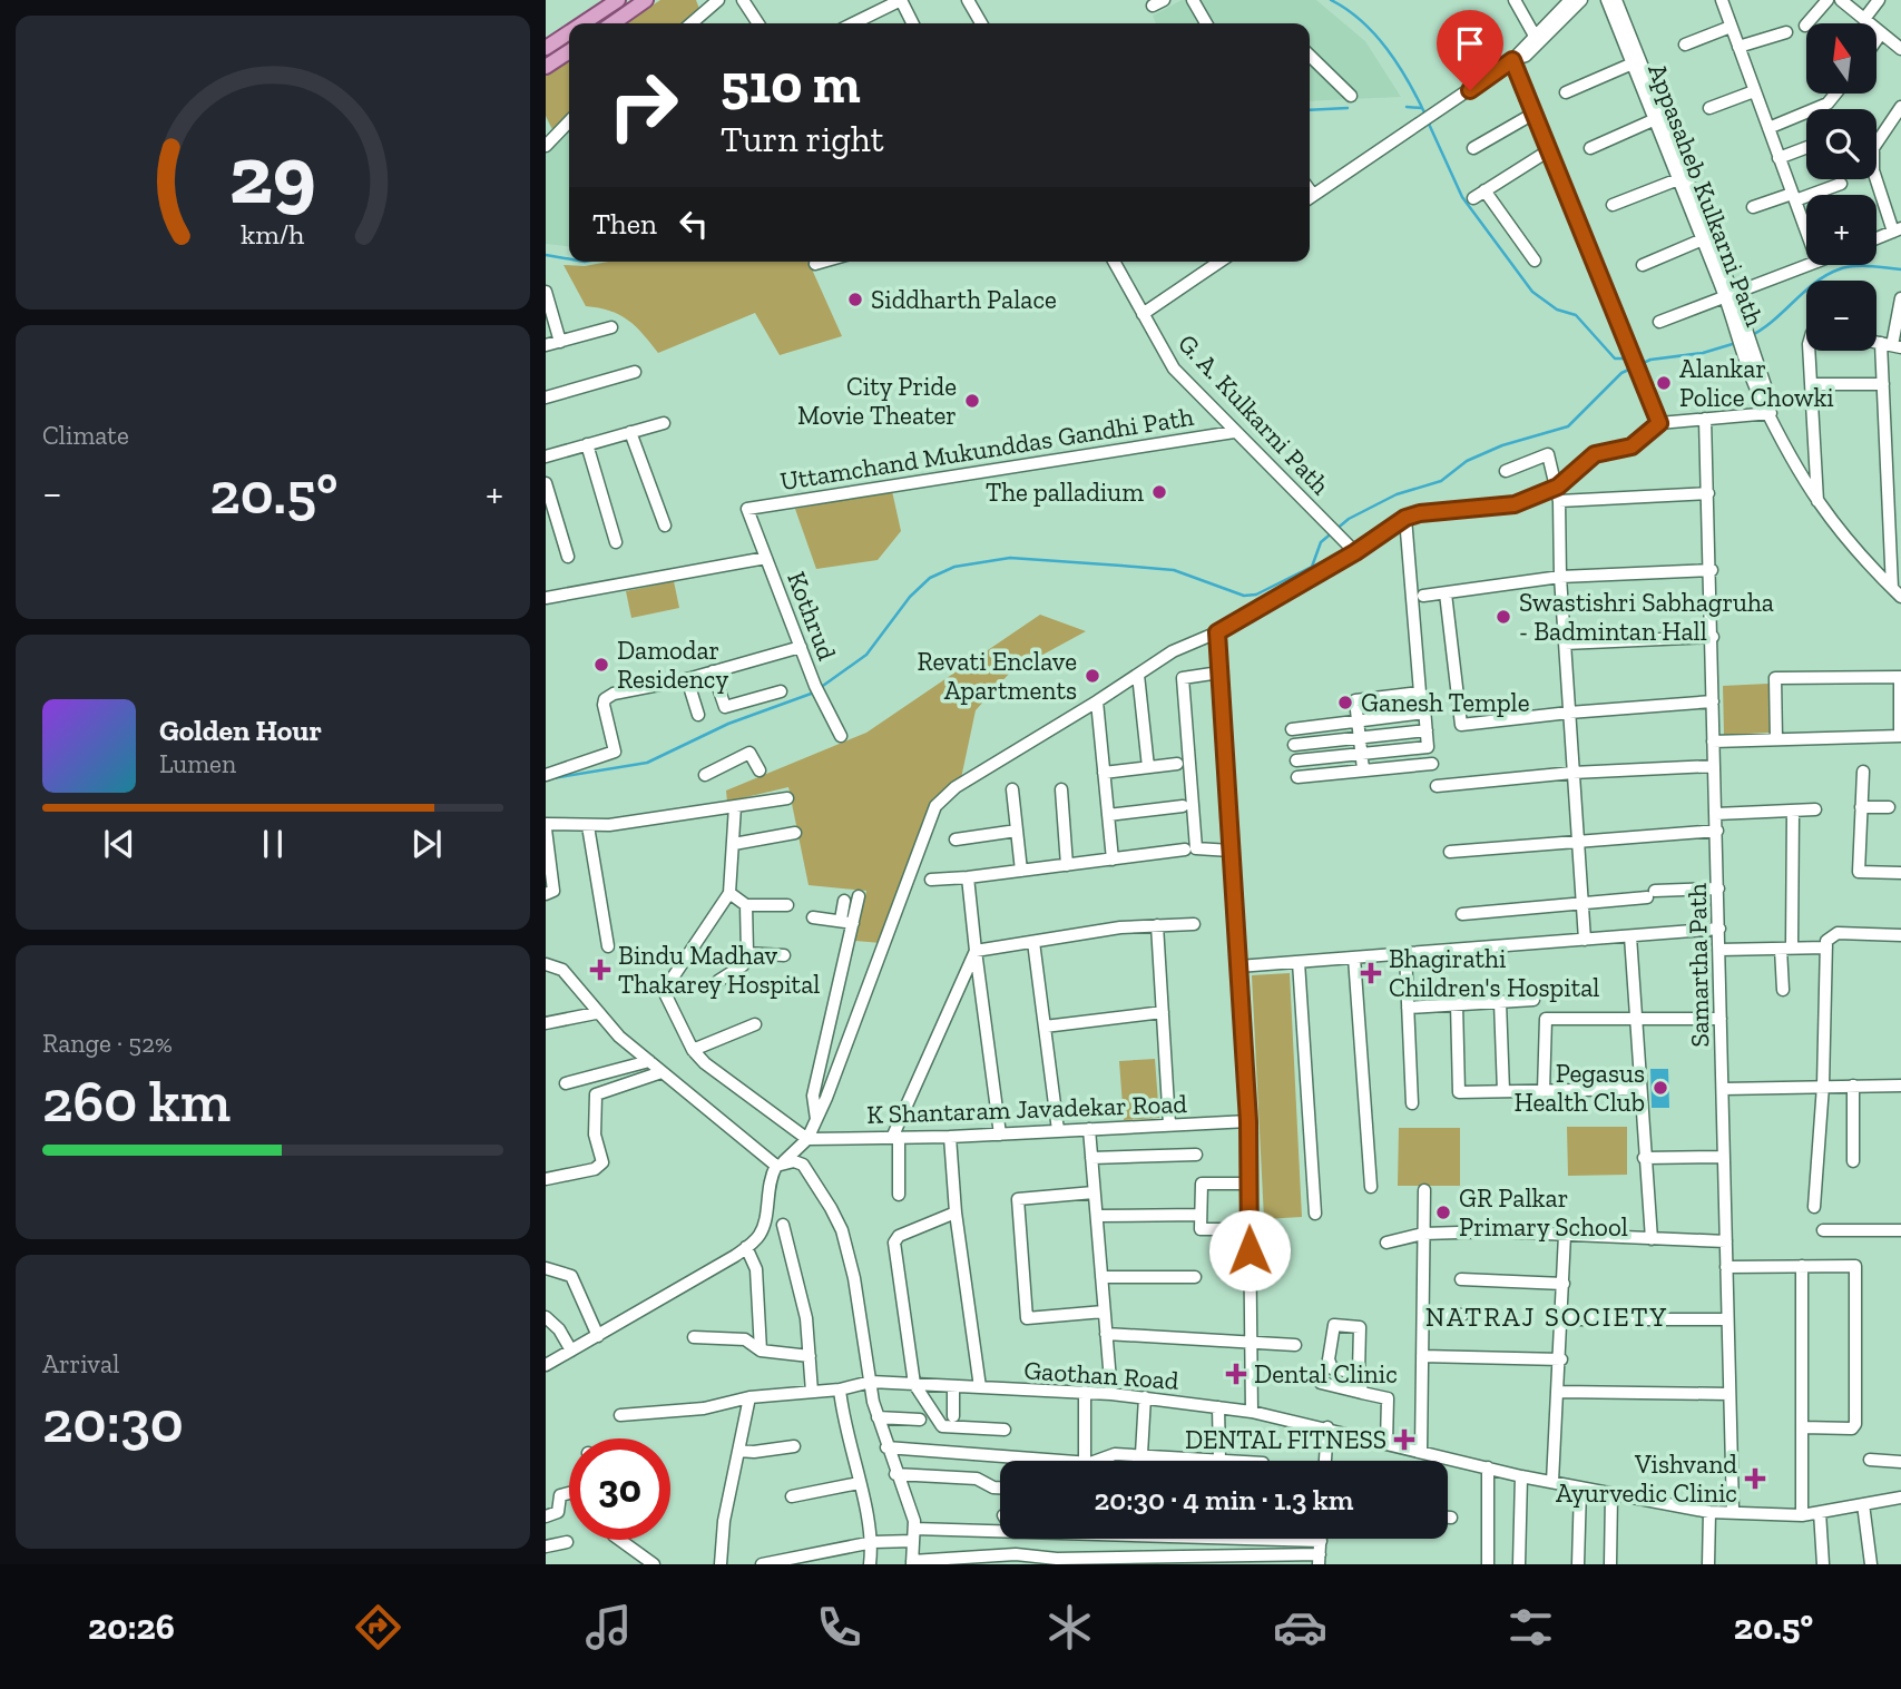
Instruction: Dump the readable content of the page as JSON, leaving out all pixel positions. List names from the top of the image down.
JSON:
{
  "streets": {
    "street": [
      "Appasaheb Kulkarni Path",
      "G. A. Kulkarni Path",
      "Uttamchand Mukunddas Gandhi Path",
      "Kothrud",
      "Samartha Path",
      "K Shantaram Javadekar Road",
      "Gaothan Road"
    ]
  },
  "crossings": [
    ["G. A. Kulkarni Path", "Uttamchand Mukunddas Gandhi Path"],
    ["Uttamchand Mukunddas Gandhi Path", "Kothrud"],
    ["Samartha Path", "Gaothan Road"]
  ],
  "districts": ["NATRAJ SOCIETY"],
  "places": {
    "other": [
      "Siddharth Palace",
      "Alankar Police Chowki",
      "City Pride Movie Theater",
      "The palladium",
      "Swastishri Sabhagruha - Badmintan Hall",
      "Damodar Residency",
      "Revati Enclave Apartments",
      "Ganesh Temple",
      "Pegasus Health Club",
      "GR Palkar Primary School"
    ],
    "health": [
      "Bindu Madhav Thakarey Hospital",
      "Bhagirathi Children's Hospital",
      "Dental Clinic",
      "DENTAL FITNESS",
      "Vishvand Ayurvedic Clinic"
    ]
  },
  "north": "top",
  "page": {
    "map_buttons": ["+", "−"],
    "turn": ["510 m", "Turn right"],
    "then": "Then",
    "tile": [
      "Climate",
      ["Range · 52%", "260 km"],
      ["Arrival", "20:30"]
    ],
    "heat": ["−", "20.5°", "+"],
    "song": ["Golden Hour", "Lumen"],
    "limit": "30",
    "trip": "20:30 · 4 min · 1.3 km",
    "tabs": ["20:26", "20.5°"],
    "gauge": ["29", "km/h"]
  }
}
